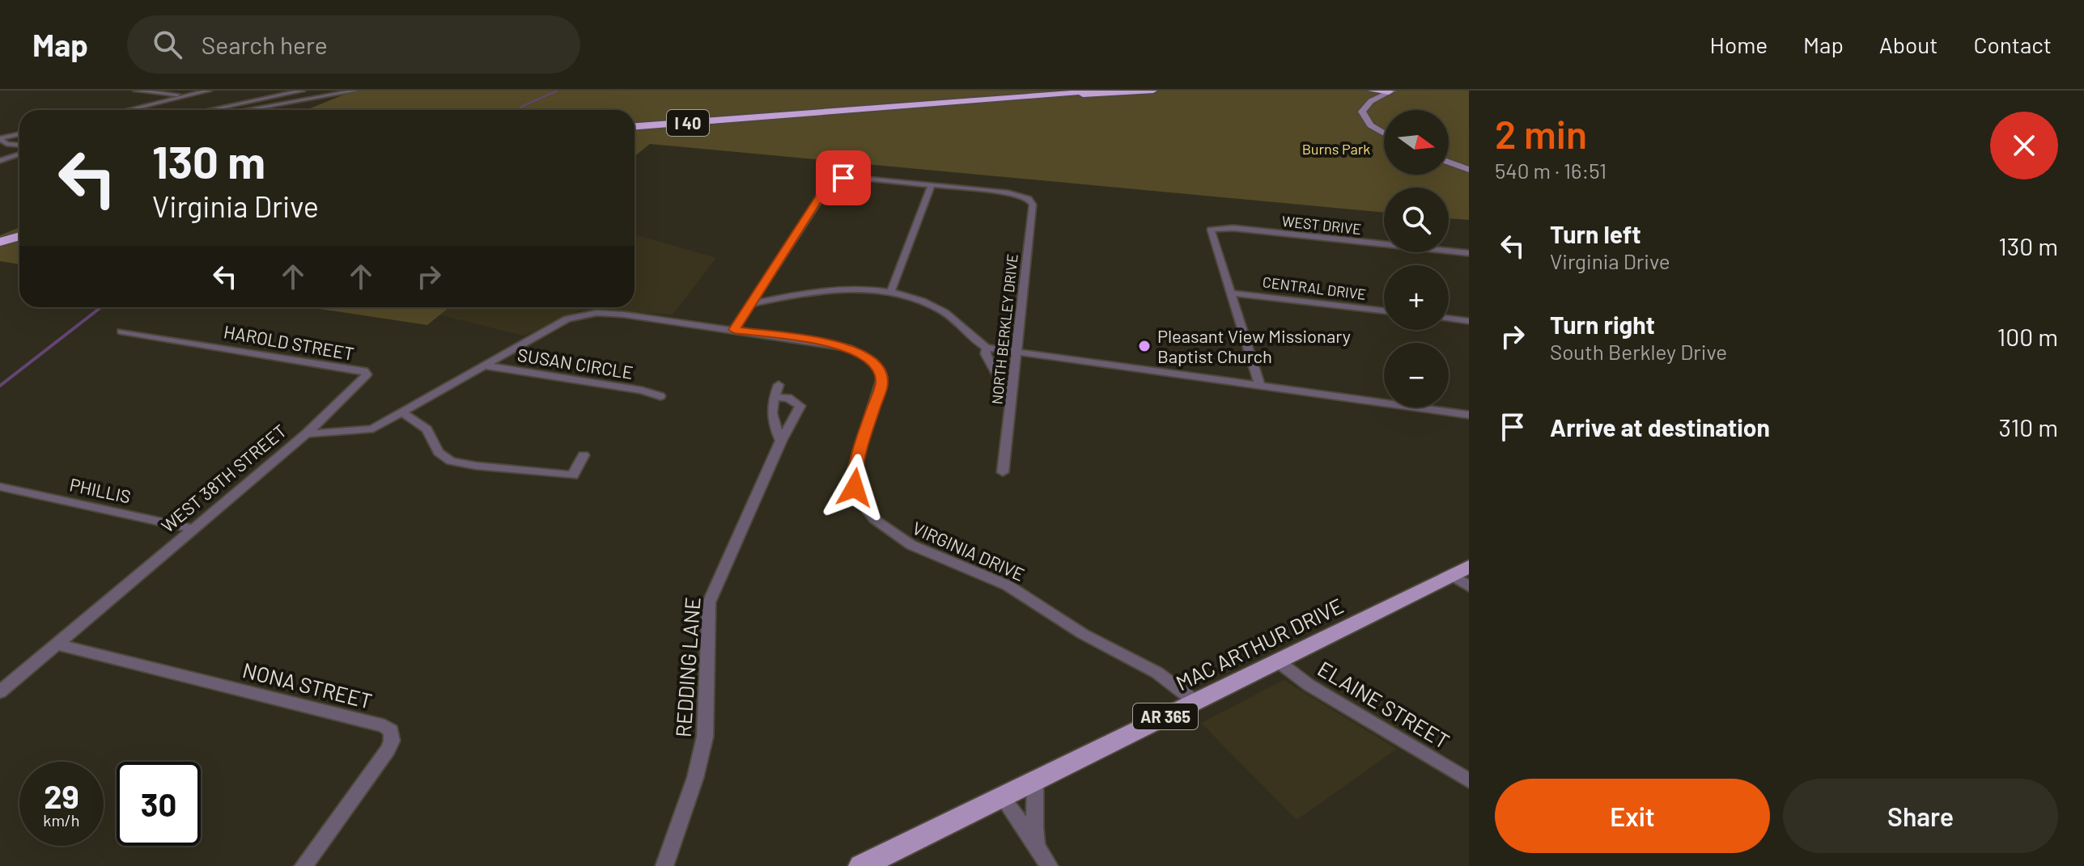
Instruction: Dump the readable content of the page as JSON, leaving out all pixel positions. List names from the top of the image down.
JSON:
{
  "streets": {
    "highway": ["I 40"],
    "main road": ["MAC ARTHUR DRIVE", "AR 365"],
    "street": [
      "WEST DRIVE",
      "CENTRAL DRIVE",
      "NORTH BERKLEY DRIVE",
      "HAROLD STREET",
      "SUSAN CIRCLE",
      "WEST 38TH STREET",
      "PHILLIS",
      "VIRGINIA DRIVE",
      "REDDING LANE",
      "NONA STREET",
      "ELAINE STREET"
    ]
  },
  "crossings": [
    ["WEST DRIVE", "CENTRAL DRIVE"],
    ["HAROLD STREET", "WEST 38TH STREET"],
    ["SUSAN CIRCLE", "WEST 38TH STREET"],
    ["WEST 38TH STREET", "PHILLIS"],
    ["WEST 38TH STREET", "VIRGINIA DRIVE"],
    ["WEST 38TH STREET", "NONA STREET"],
    ["VIRGINIA DRIVE", "MAC ARTHUR DRIVE"],
    ["MAC ARTHUR DRIVE", "ELAINE STREET"]
  ],
  "parks": ["Burns Park"],
  "places": ["Pleasant View Missionary Baptist Church"],
  "north": "right",
  "page": {
    "header": "Map",
    "search": "Search here",
    "nav": [
      "Home",
      "Map",
      "About",
      "Contact"
    ],
    "heading": ["2 min", "540 m · 16:51"],
    "map_buttons": ["+", "−"],
    "turn": ["130 m", "Virginia Drive"],
    "list": [
      {
        "name": "Turn left",
        "note": "Virginia Drive",
        "value": "130 m"
      },
      {
        "name": "Turn right",
        "note": "South Berkley Drive",
        "value": "100 m"
      },
      {
        "name": "Arrive at destination",
        "value": "310 m"
      }
    ],
    "speed": "29 km/h",
    "limit": "30",
    "buttons": ["Exit", "Share"]
  }
}
